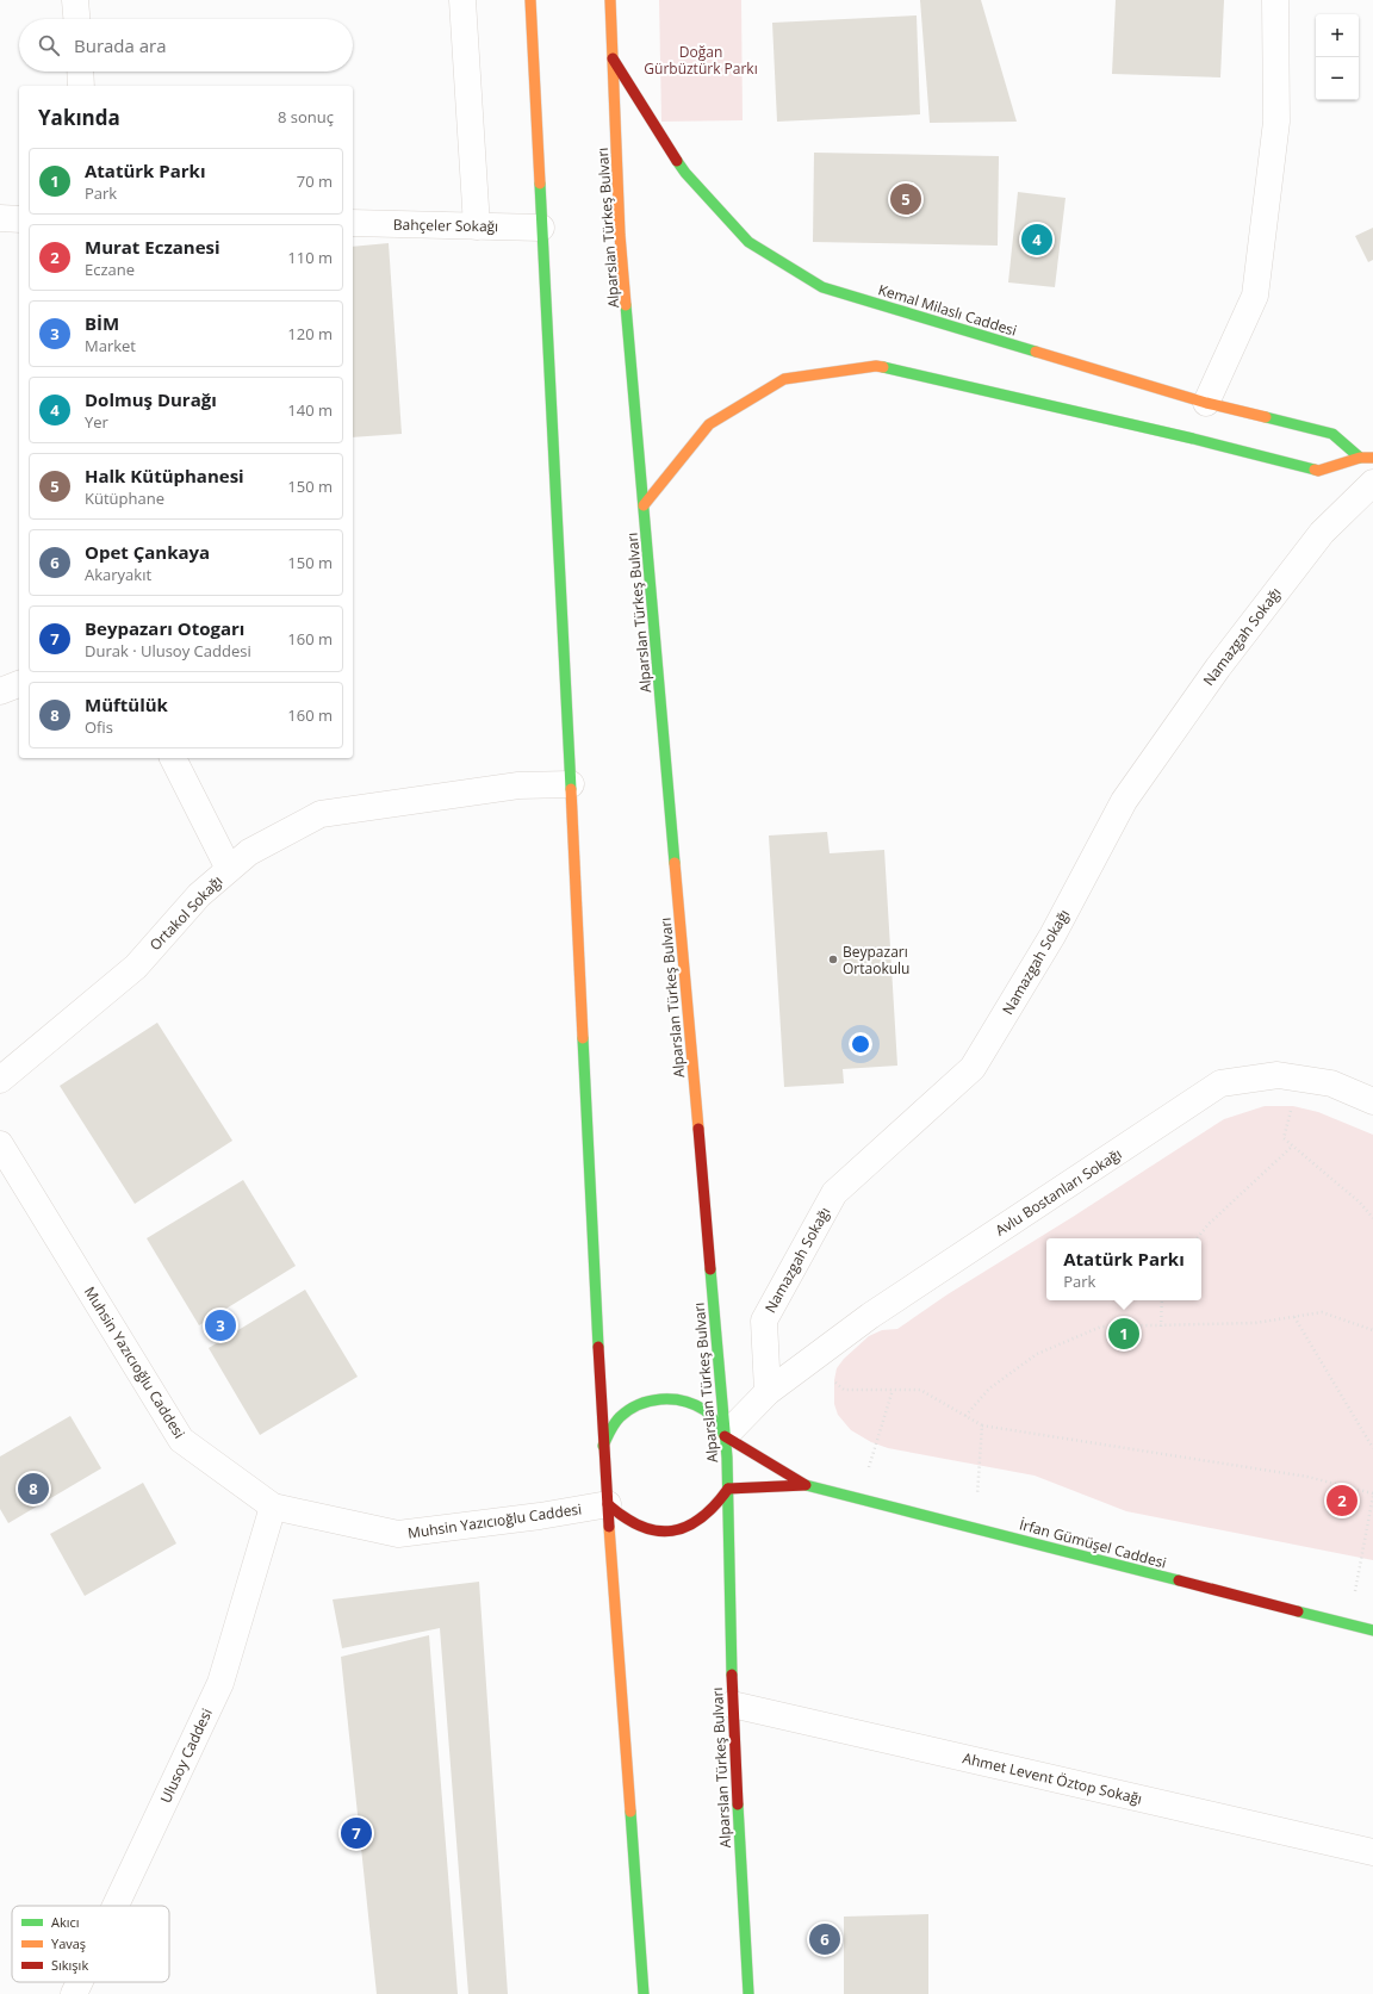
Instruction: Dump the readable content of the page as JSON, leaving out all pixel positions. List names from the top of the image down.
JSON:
{
  "streets": {
    "main road": ["Alparslan Türkeş Bulvarı", "Kemal Milaslı Caddesi", "İrfan Gümüşel Caddesi"],
    "street": [
      "Bahçeler Sokağı",
      "Namazgah Sokağı",
      "Ortakol Sokağı",
      "Avlu Bostanları Sokağı",
      "Muhsin Yazıcıoğlu Caddesi",
      "Ulusoy Caddesi",
      "Ahmet Levent Öztop Sokağı"
    ]
  },
  "crossings": [
    ["Alparslan Türkeş Bulvarı", "Kemal Milaslı Caddesi"],
    ["Alparslan Türkeş Bulvarı", "Muhsin Yazıcıoğlu Caddesi"],
    ["Alparslan Türkeş Bulvarı", "İrfan Gümüşel Caddesi"],
    ["Alparslan Türkeş Bulvarı", "Ahmet Levent Öztop Sokağı"],
    ["Namazgah Sokağı", "Avlu Bostanları Sokağı"],
    ["Muhsin Yazıcıoğlu Caddesi", "İrfan Gümüşel Caddesi"],
    ["Muhsin Yazıcıoğlu Caddesi", "Ulusoy Caddesi"]
  ],
  "parks": ["Doğan Gürbüztürk Parkı"],
  "places": ["Beypazarı Ortaokulu"],
  "legend": ["Akıcı", "Yavaş", "Sıkışık"],
  "page": {
    "map_buttons": ["+", "−"],
    "search": "Burada ara",
    "heading": ["Yakında", "8 sonuç"],
    "list": [
      {
        "mark": "1",
        "name": "Atatürk Parkı",
        "note": "Park",
        "value": "70 m"
      },
      {
        "mark": "2",
        "name": "Murat Eczanesi",
        "note": "Eczane",
        "value": "110 m"
      },
      {
        "mark": "3",
        "name": "BİM",
        "note": "Market",
        "value": "120 m"
      },
      {
        "mark": "4",
        "name": "Dolmuş Durağı",
        "note": "Yer",
        "value": "140 m"
      },
      {
        "mark": "5",
        "name": "Halk Kütüphanesi",
        "note": "Kütüphane",
        "value": "150 m"
      },
      {
        "mark": "6",
        "name": "Opet Çankaya",
        "note": "Akaryakıt",
        "value": "150 m"
      },
      {
        "mark": "7",
        "name": "Beypazarı Otogarı",
        "note": "Durak · Ulusoy Caddesi",
        "value": "160 m"
      },
      {
        "mark": "8",
        "name": "Müftülük",
        "note": "Ofis",
        "value": "160 m"
      }
    ],
    "pins": [
      "5",
      "4",
      "3",
      "1",
      "8",
      "2",
      "7",
      "6"
    ],
    "popup": ["Atatürk Parkı", "Park"]
  }
}
